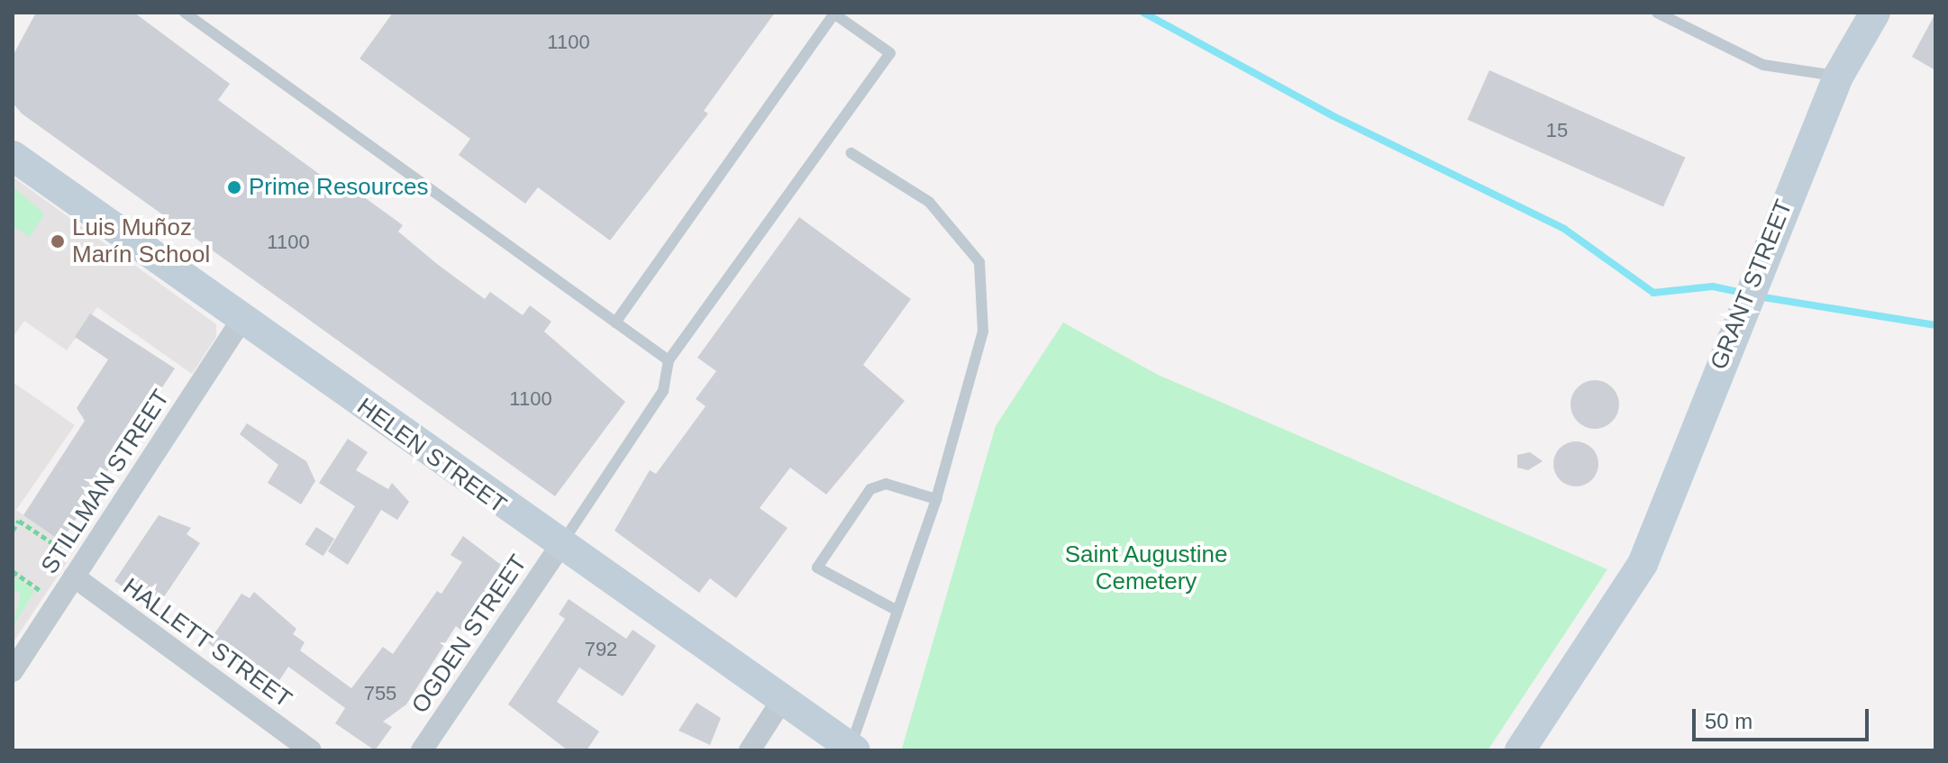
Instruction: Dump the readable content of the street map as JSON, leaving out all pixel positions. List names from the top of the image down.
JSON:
{
  "streets": {
    "street": [
      "GRANT STREET",
      "HELEN STREET",
      "STILLMAN STREET",
      "OGDEN STREET",
      "HALLETT STREET"
    ]
  },
  "crossings": [
    ["HELEN STREET", "STILLMAN STREET"],
    ["HELEN STREET", "OGDEN STREET"],
    ["STILLMAN STREET", "HALLETT STREET"]
  ],
  "parks": ["Saint Augustine Cemetery"],
  "places": ["Prime Resources", "Luis Muñoz Marín School"],
  "house_numbers": [
    "1100",
    "15",
    "1100",
    "1100",
    "792",
    "755"
  ],
  "scale_bar": "50 m"
}
